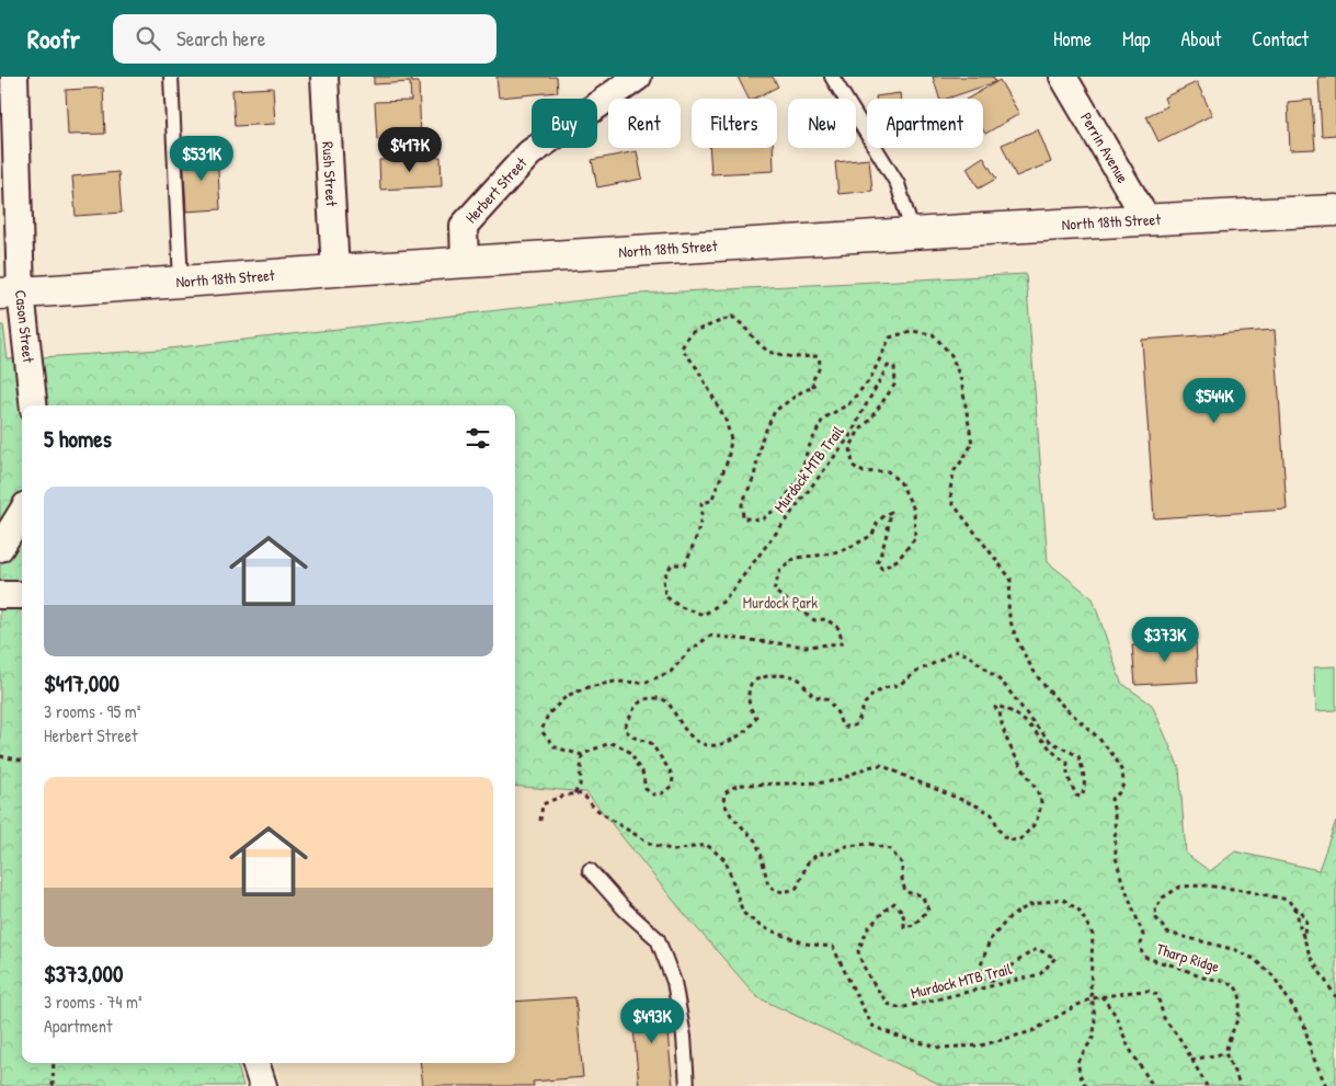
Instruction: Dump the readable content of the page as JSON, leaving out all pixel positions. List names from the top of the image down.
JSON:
{
  "streets": {
    "main road": ["North 18th Street"],
    "street": [
      "Perrin Avenue",
      "Rush Street",
      "Herbert Street",
      "Cason Street"
    ],
    "path": ["Murdock MTB Trail", "Tharp Ridge"]
  },
  "crossings": [
    ["Perrin Avenue", "North 18th Street"],
    ["Rush Street", "North 18th Street"],
    ["Herbert Street", "North 18th Street"],
    ["North 18th Street", "Cason Street"],
    ["Murdock MTB Trail", "Tharp Ridge"]
  ],
  "parks": ["Murdock Park"],
  "page": {
    "header": "Roofr",
    "search": "Search here",
    "nav": [
      "Home",
      "Map",
      "About",
      "Contact"
    ],
    "chip": [
      "Buy",
      "Rent",
      "Filters",
      "New",
      "Apartment"
    ],
    "price": [
      "$417K",
      "$531K",
      "$544K",
      "$373K",
      "$493K"
    ],
    "heading": "5 homes",
    "list": [
      {
        "name": "$417,000",
        "note": "3 rooms · 95 m² · Herbert Street"
      },
      {
        "name": "$373,000",
        "note": "3 rooms · 74 m² · Apartment"
      }
    ]
  }
}
